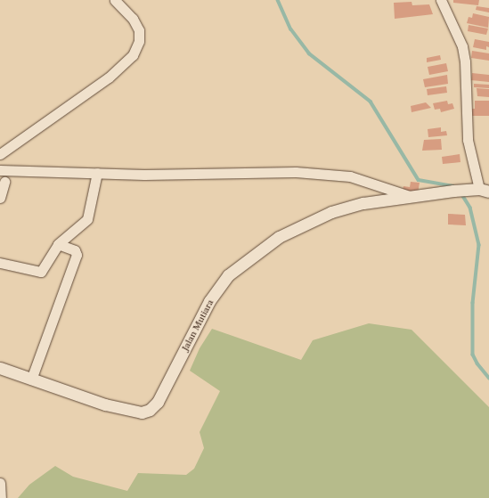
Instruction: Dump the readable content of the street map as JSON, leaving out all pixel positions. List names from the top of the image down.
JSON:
{
  "streets": {
    "street": ["Jalan Mutiara"]
  }
}
